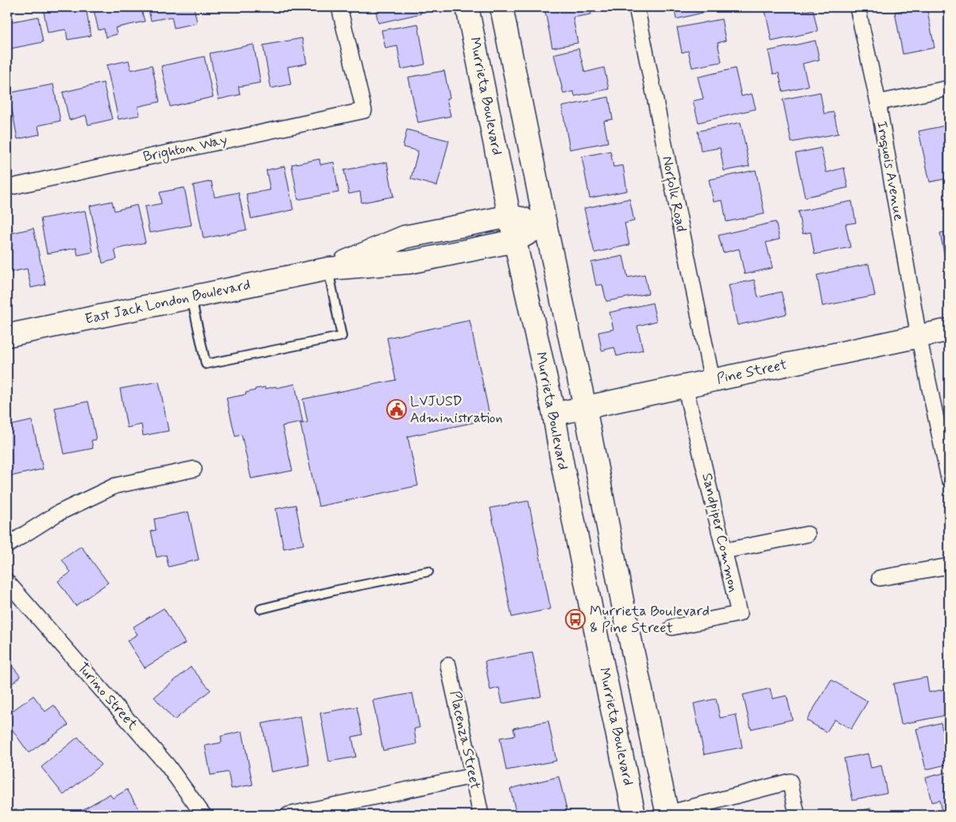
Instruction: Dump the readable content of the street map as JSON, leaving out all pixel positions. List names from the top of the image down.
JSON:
{
  "streets": {
    "main road": ["Murrieta Boulevard", "East Jack London Boulevard", "Pine Street"],
    "street": [
      "Brighton Way",
      "Iroquois Avenue",
      "Norfolk Road",
      "Sandpiper Common",
      "Turino Street",
      "Placenza Street"
    ]
  },
  "crossings": [
    ["Murrieta Boulevard", "East Jack London Boulevard"],
    ["Murrieta Boulevard", "Pine Street"],
    ["Iroquois Avenue", "Pine Street"],
    ["Norfolk Road", "Pine Street"],
    ["Pine Street", "Sandpiper Common"]
  ],
  "places": {
    "public building": ["LVJUSD Administration"],
    "bus stop": ["Murrieta Boulevard & Pine Street"]
  }
}
